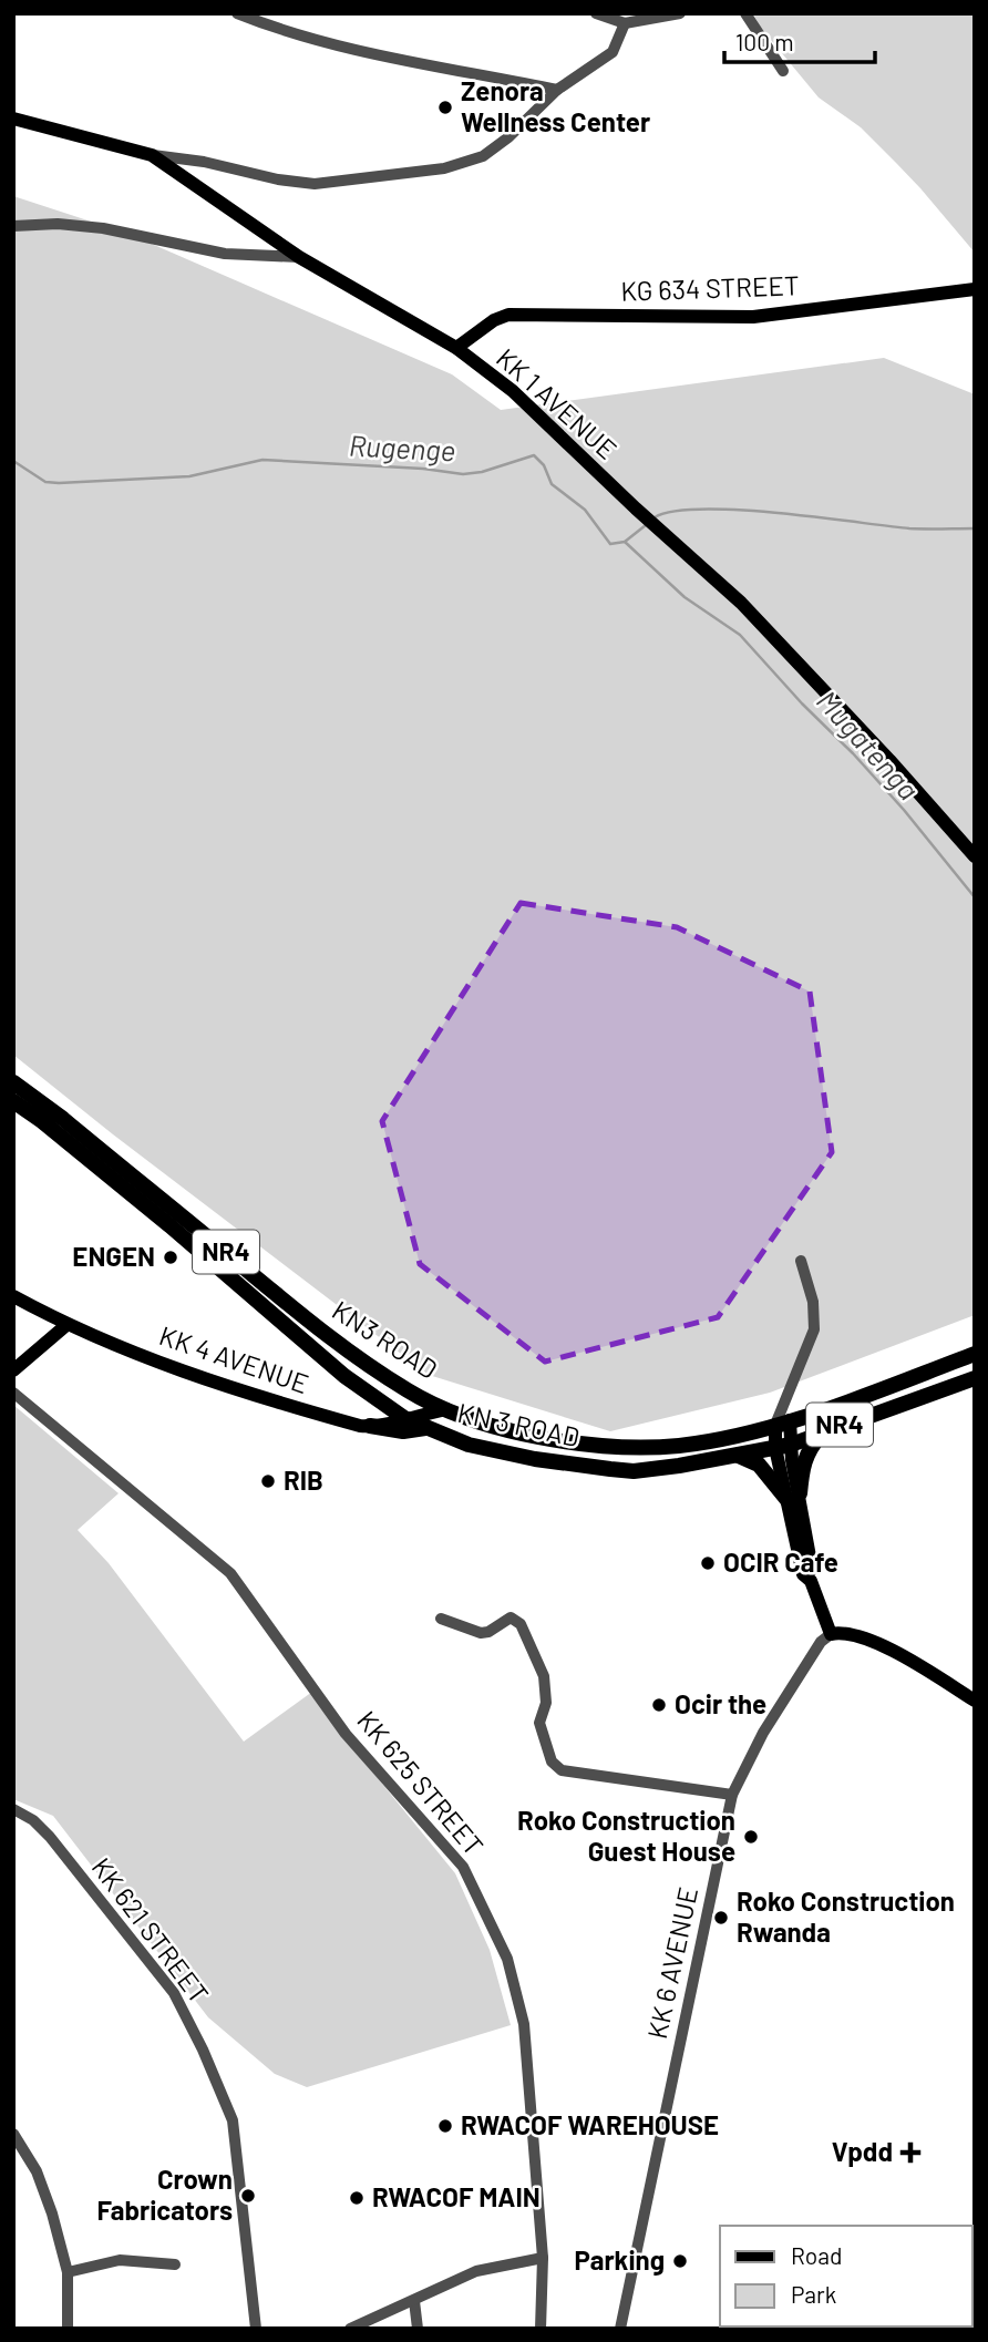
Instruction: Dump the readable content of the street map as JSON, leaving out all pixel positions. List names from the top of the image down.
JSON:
{
  "streets": {
    "highway": ["NR4", "KN3 ROAD", "KN 3 ROAD"],
    "main road": ["KG 634 STREET", "KK 1 AVENUE", "KK 4 AVENUE"],
    "street": ["KK 625 STREET", "KK 621 STREET", "KK 6 AVENUE"]
  },
  "crossings": [
    ["KG 634 STREET", "KK 1 AVENUE"]
  ],
  "water": ["Rugenge", "Mugatenga"],
  "places": {
    "other": [
      "Zenora Wellness Center",
      "ENGEN",
      "RIB",
      "OCIR Cafe",
      "Ocir the",
      "Roko Construction Guest House",
      "Roko Construction Rwanda",
      "RWACOF WAREHOUSE",
      "Crown Fabricators",
      "RWACOF MAIN",
      "Parking"
    ],
    "health": ["Vpdd"]
  },
  "legend": ["Road", "Park"],
  "scale_bar": "100 m"
}
